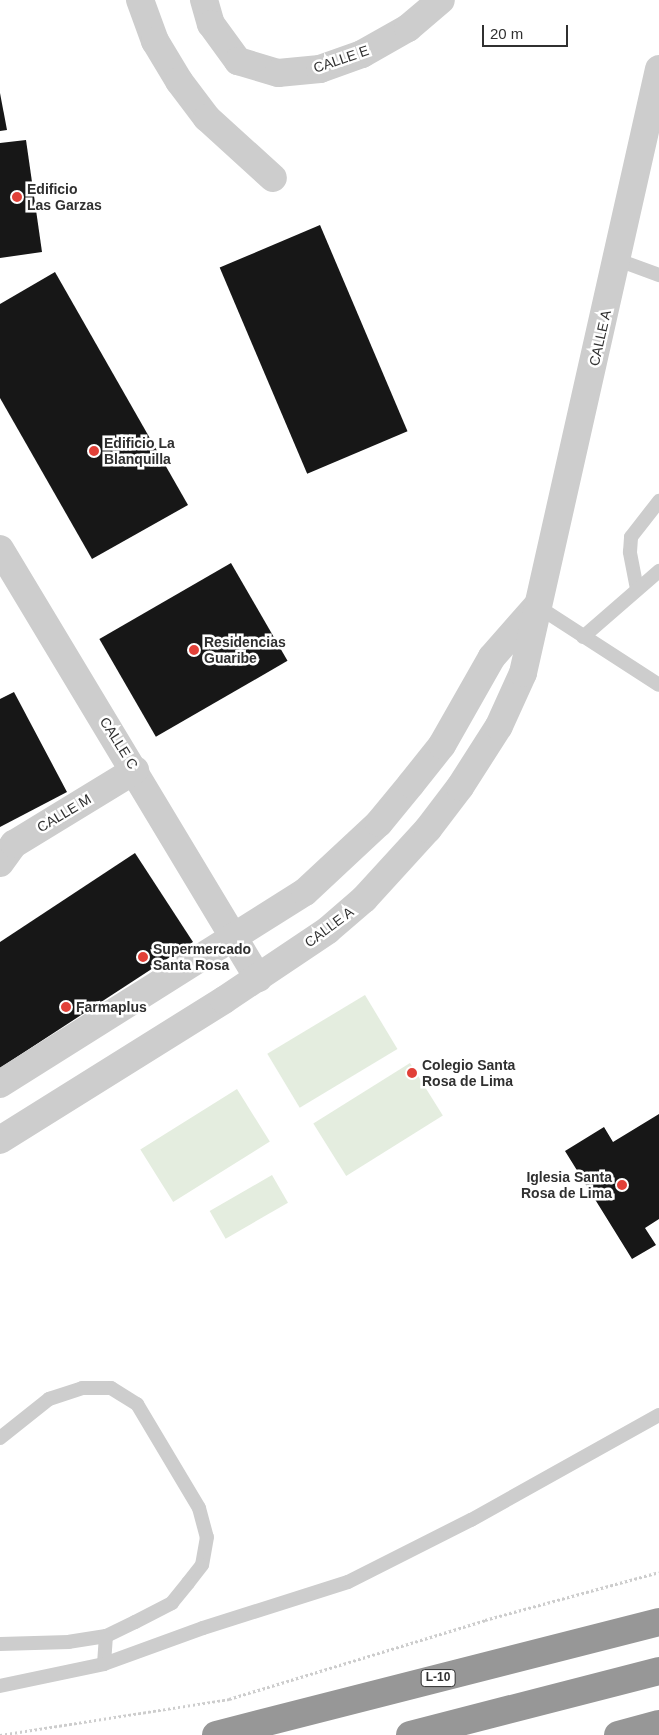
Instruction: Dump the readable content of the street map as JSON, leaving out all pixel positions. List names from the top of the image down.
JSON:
{
  "streets": {
    "highway": ["L-10"],
    "street": [
      "CALLE E",
      "CALLE A",
      "CALLE C",
      "CALLE M"
    ]
  },
  "crossings": [
    ["CALLE A", "CALLE C"],
    ["CALLE C", "CALLE M"]
  ],
  "places": [
    "Edificio Las Garzas",
    "Edificio La Blanquilla",
    "Residencias Guaribe",
    "Supermercado Santa Rosa",
    "Farmaplus",
    "Colegio Santa Rosa de Lima",
    "Iglesia Santa Rosa de Lima"
  ],
  "scale_bar": "20 m"
}
